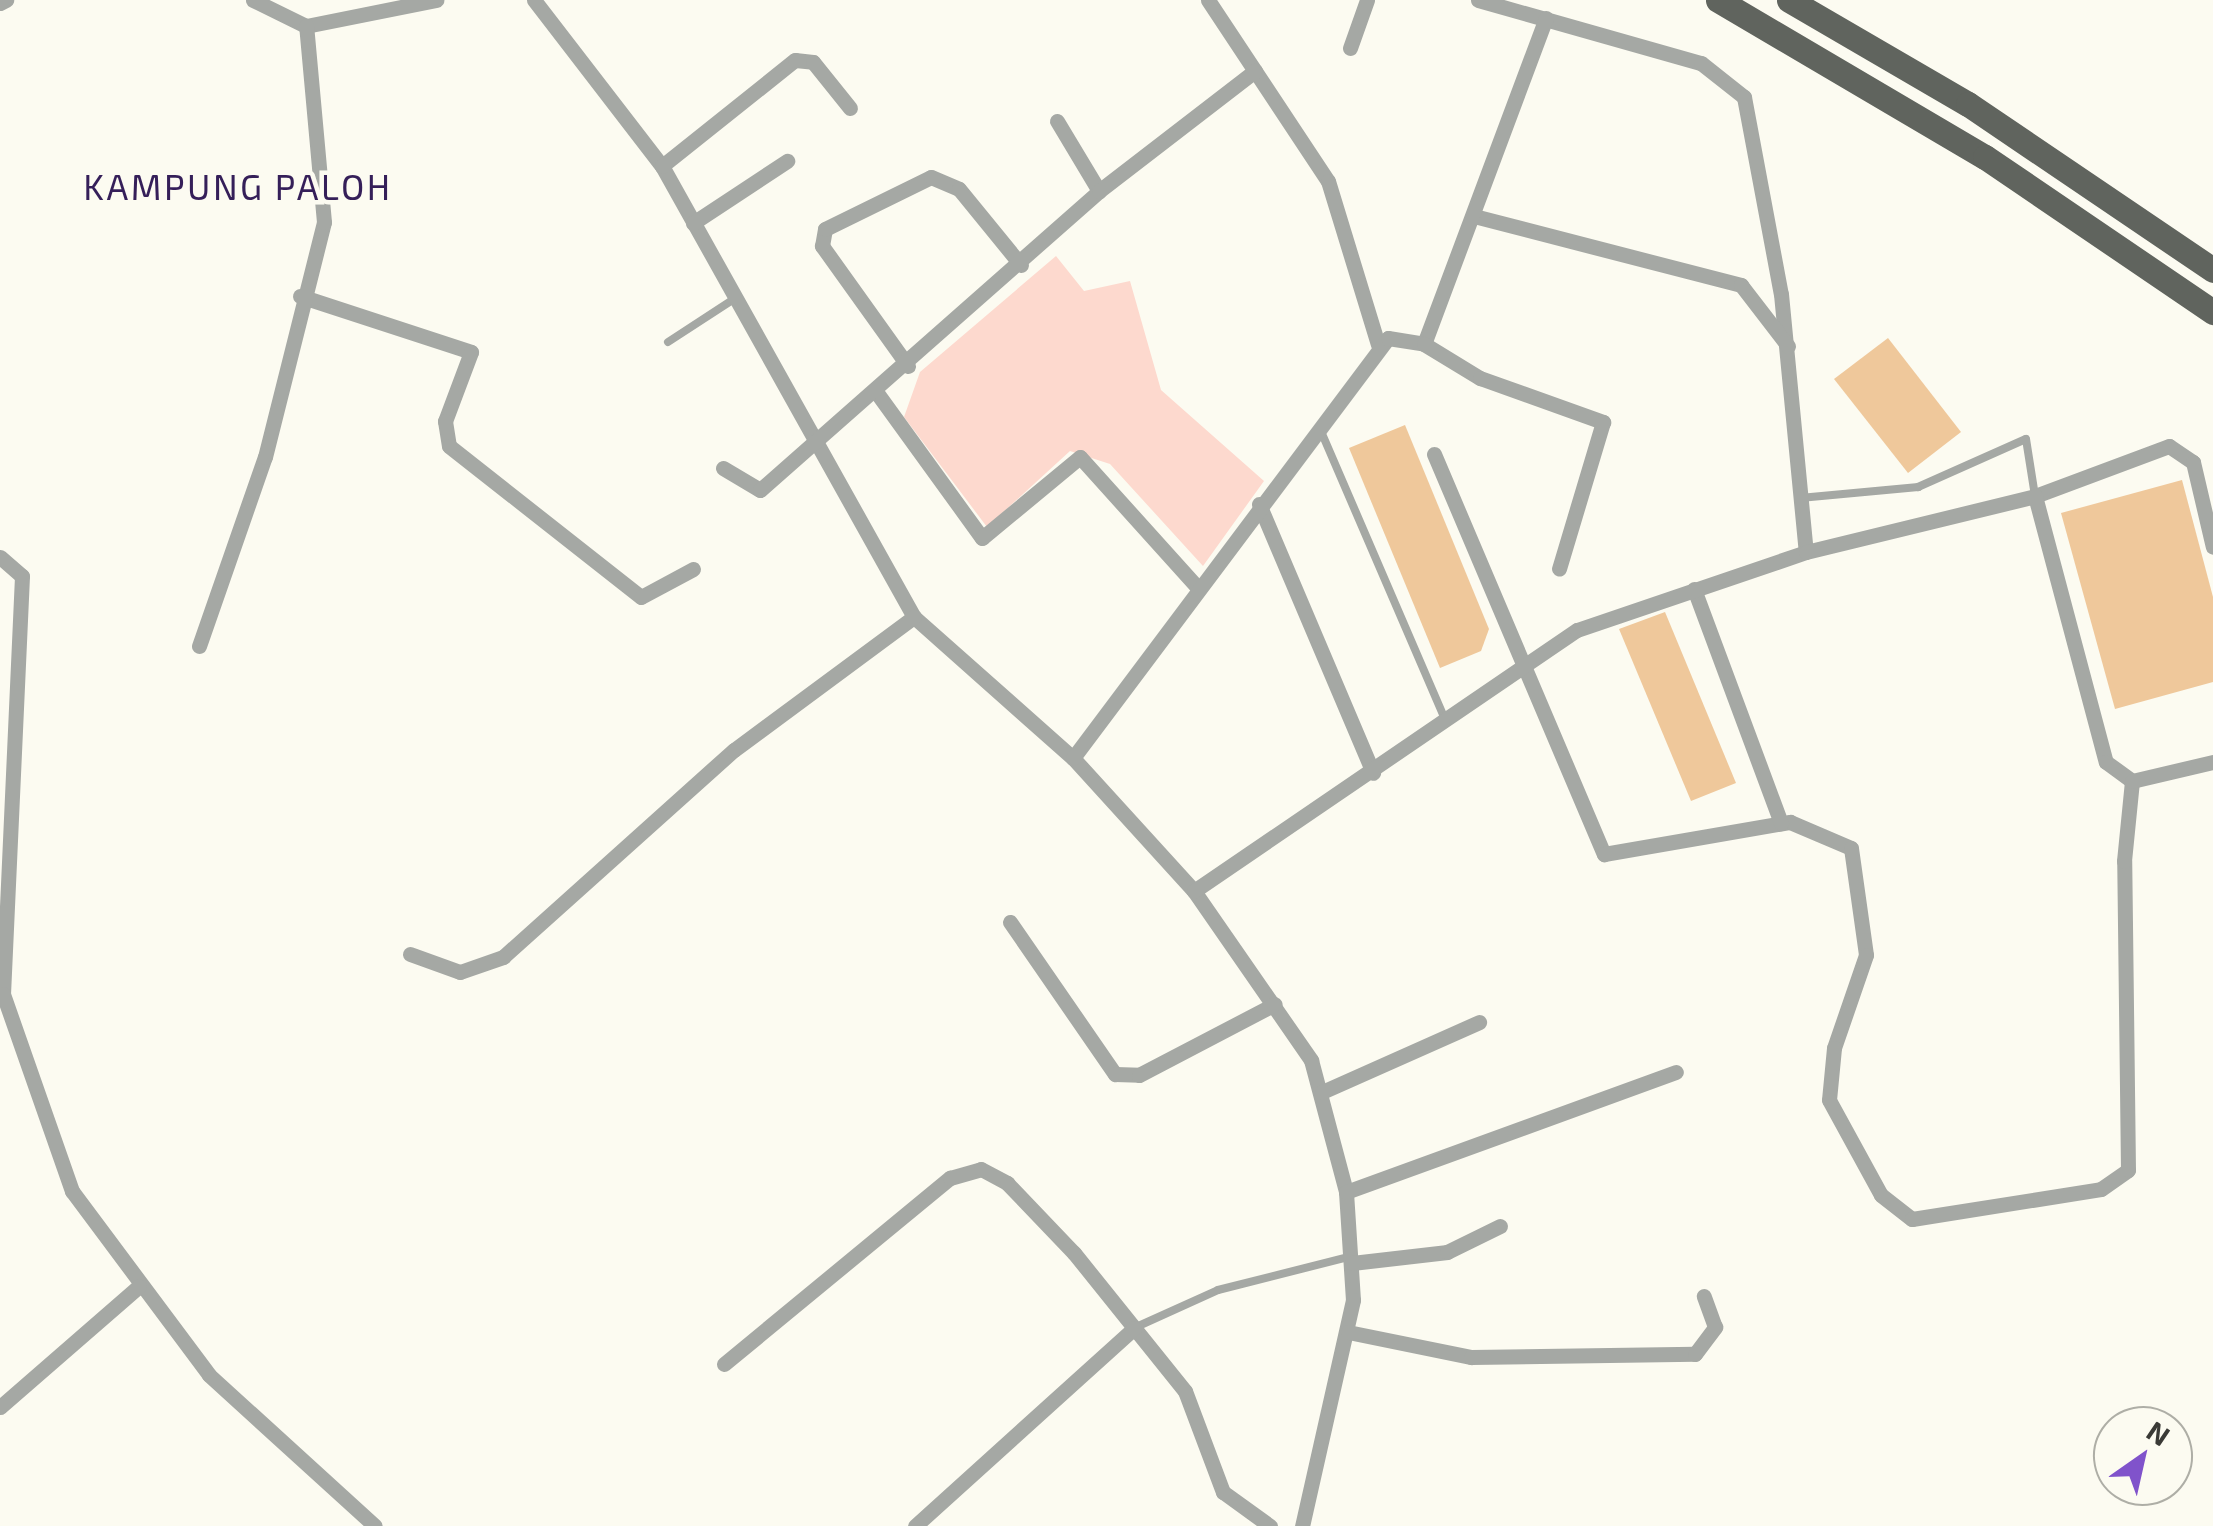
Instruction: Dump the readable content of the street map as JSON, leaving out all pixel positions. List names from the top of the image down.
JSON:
{
  "districts": ["KAMPUNG PALOH"],
  "north": "top right"
}
